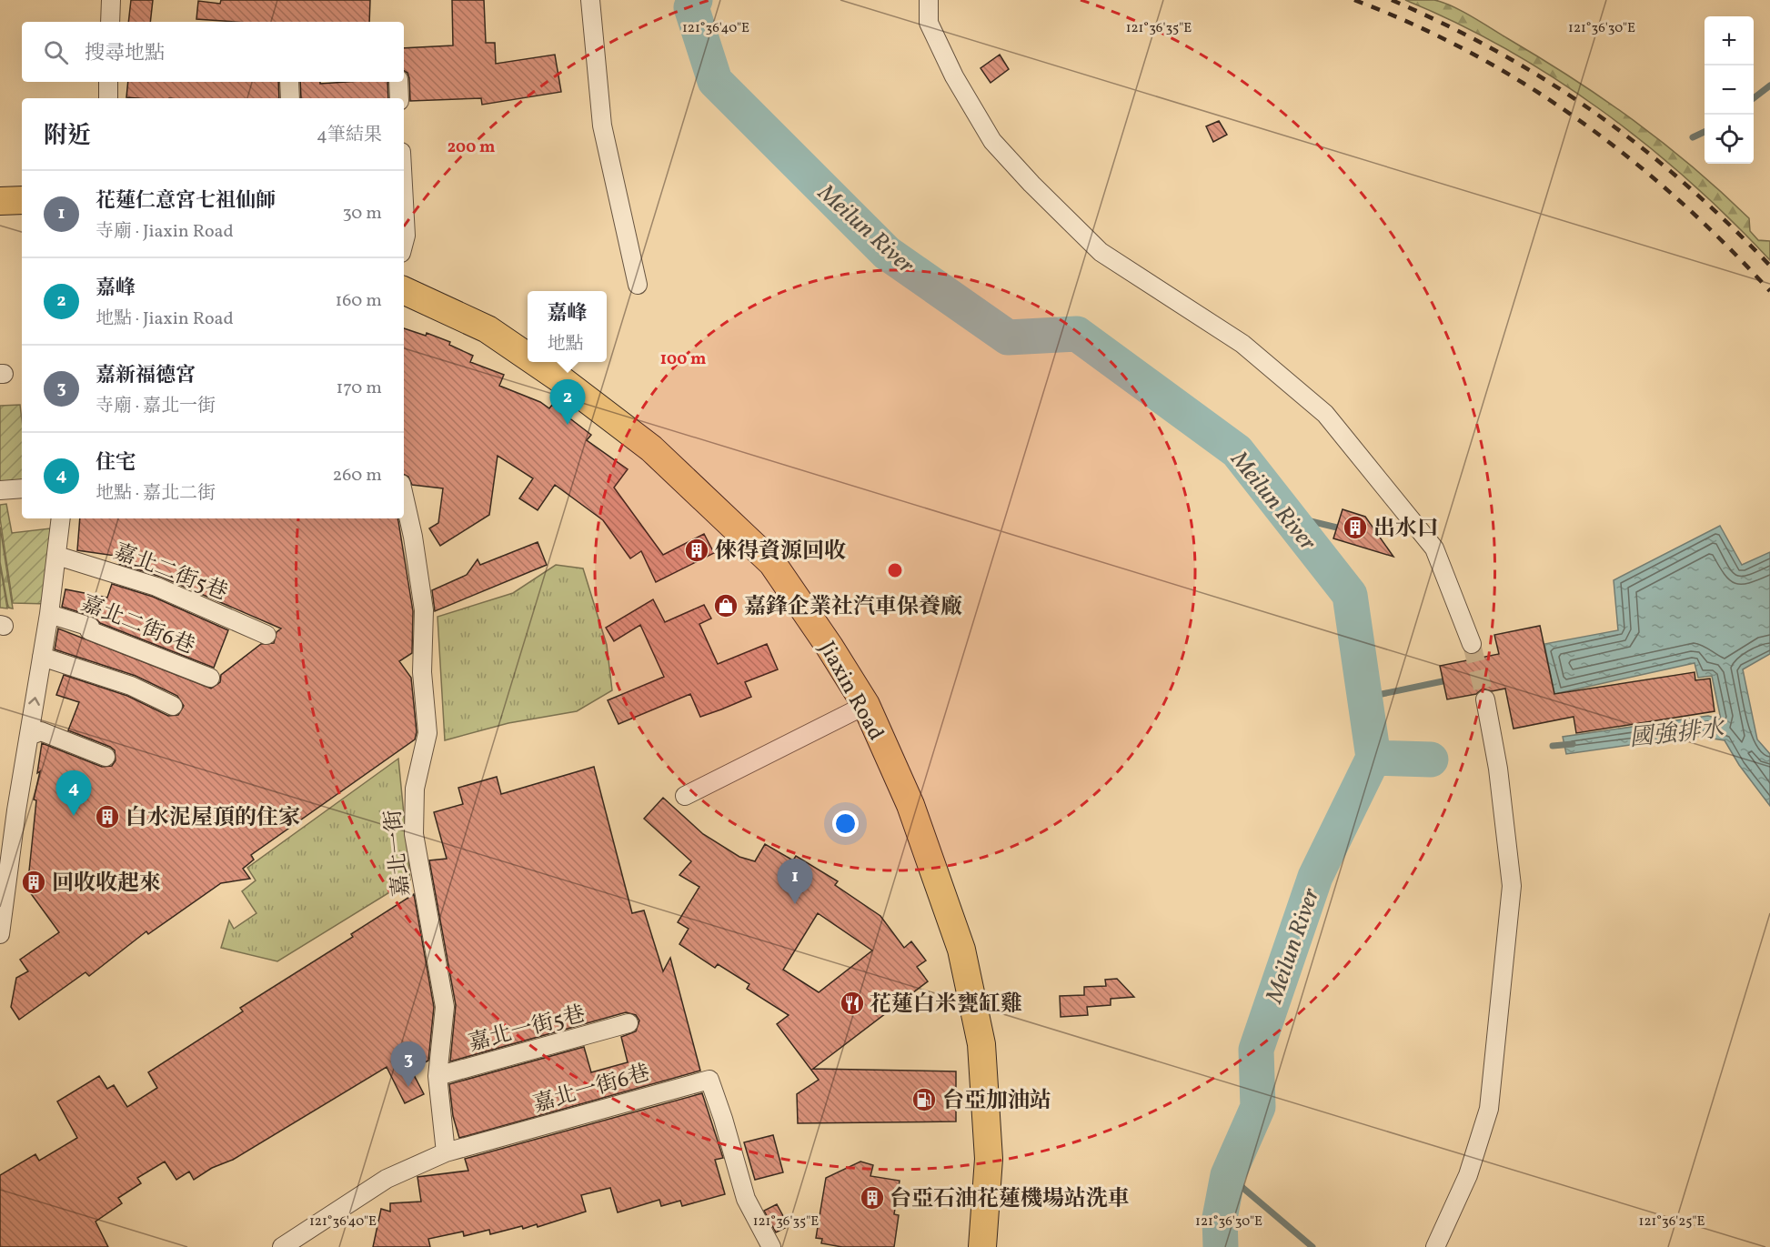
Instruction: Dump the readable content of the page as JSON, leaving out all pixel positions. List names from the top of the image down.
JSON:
{
  "streets": {
    "main road": ["Jiaxin Road"],
    "street": [
      "嘉北二街5巷",
      "嘉北二街6巷",
      "嘉北一街",
      "嘉北一街5巷",
      "嘉北一街6巷"
    ]
  },
  "crossings": [
    ["嘉北一街", "嘉北一街5巷"],
    ["嘉北一街", "嘉北一街6巷"]
  ],
  "water": ["Meilun River", "國強排水"],
  "places": {
    "building": [
      "出水口",
      "倈得資源回收",
      "白水泥屋頂的住家",
      "回收收起來",
      "台亞石油花蓮機場站洗車"
    ],
    "shop": ["嘉鋒企業社汽車保養廠"],
    "restaurant": ["花蓮白米甕缸雞"],
    "fuel station": ["台亞加油站"]
  },
  "page": {
    "map_buttons": ["+", "−"],
    "search": "搜尋地點",
    "heading": ["附近", "4筆結果"],
    "list": [
      {
        "mark": "1",
        "name": "花蓮仁意宮七祖仙師",
        "note": "寺廟 · Jiaxin Road",
        "value": "30 m"
      },
      {
        "mark": "2",
        "name": "嘉峰",
        "note": "地點 · Jiaxin Road",
        "value": "160 m"
      },
      {
        "mark": "3",
        "name": "嘉新福德宮",
        "note": "寺廟 · 嘉北一街",
        "value": "170 m"
      },
      {
        "mark": "4",
        "name": "住宅",
        "note": "地點 · 嘉北二街",
        "value": "260 m"
      }
    ],
    "popup": ["嘉峰", "地點"],
    "pins": [
      "2",
      "4",
      "1",
      "3"
    ]
  },
  "coordinates": [
    "121°36'40\"E",
    "121°36'35\"E",
    "121°36'30\"E",
    "121°36'25\"E"
  ],
  "rings": ["200 m", "100 m"]
}
